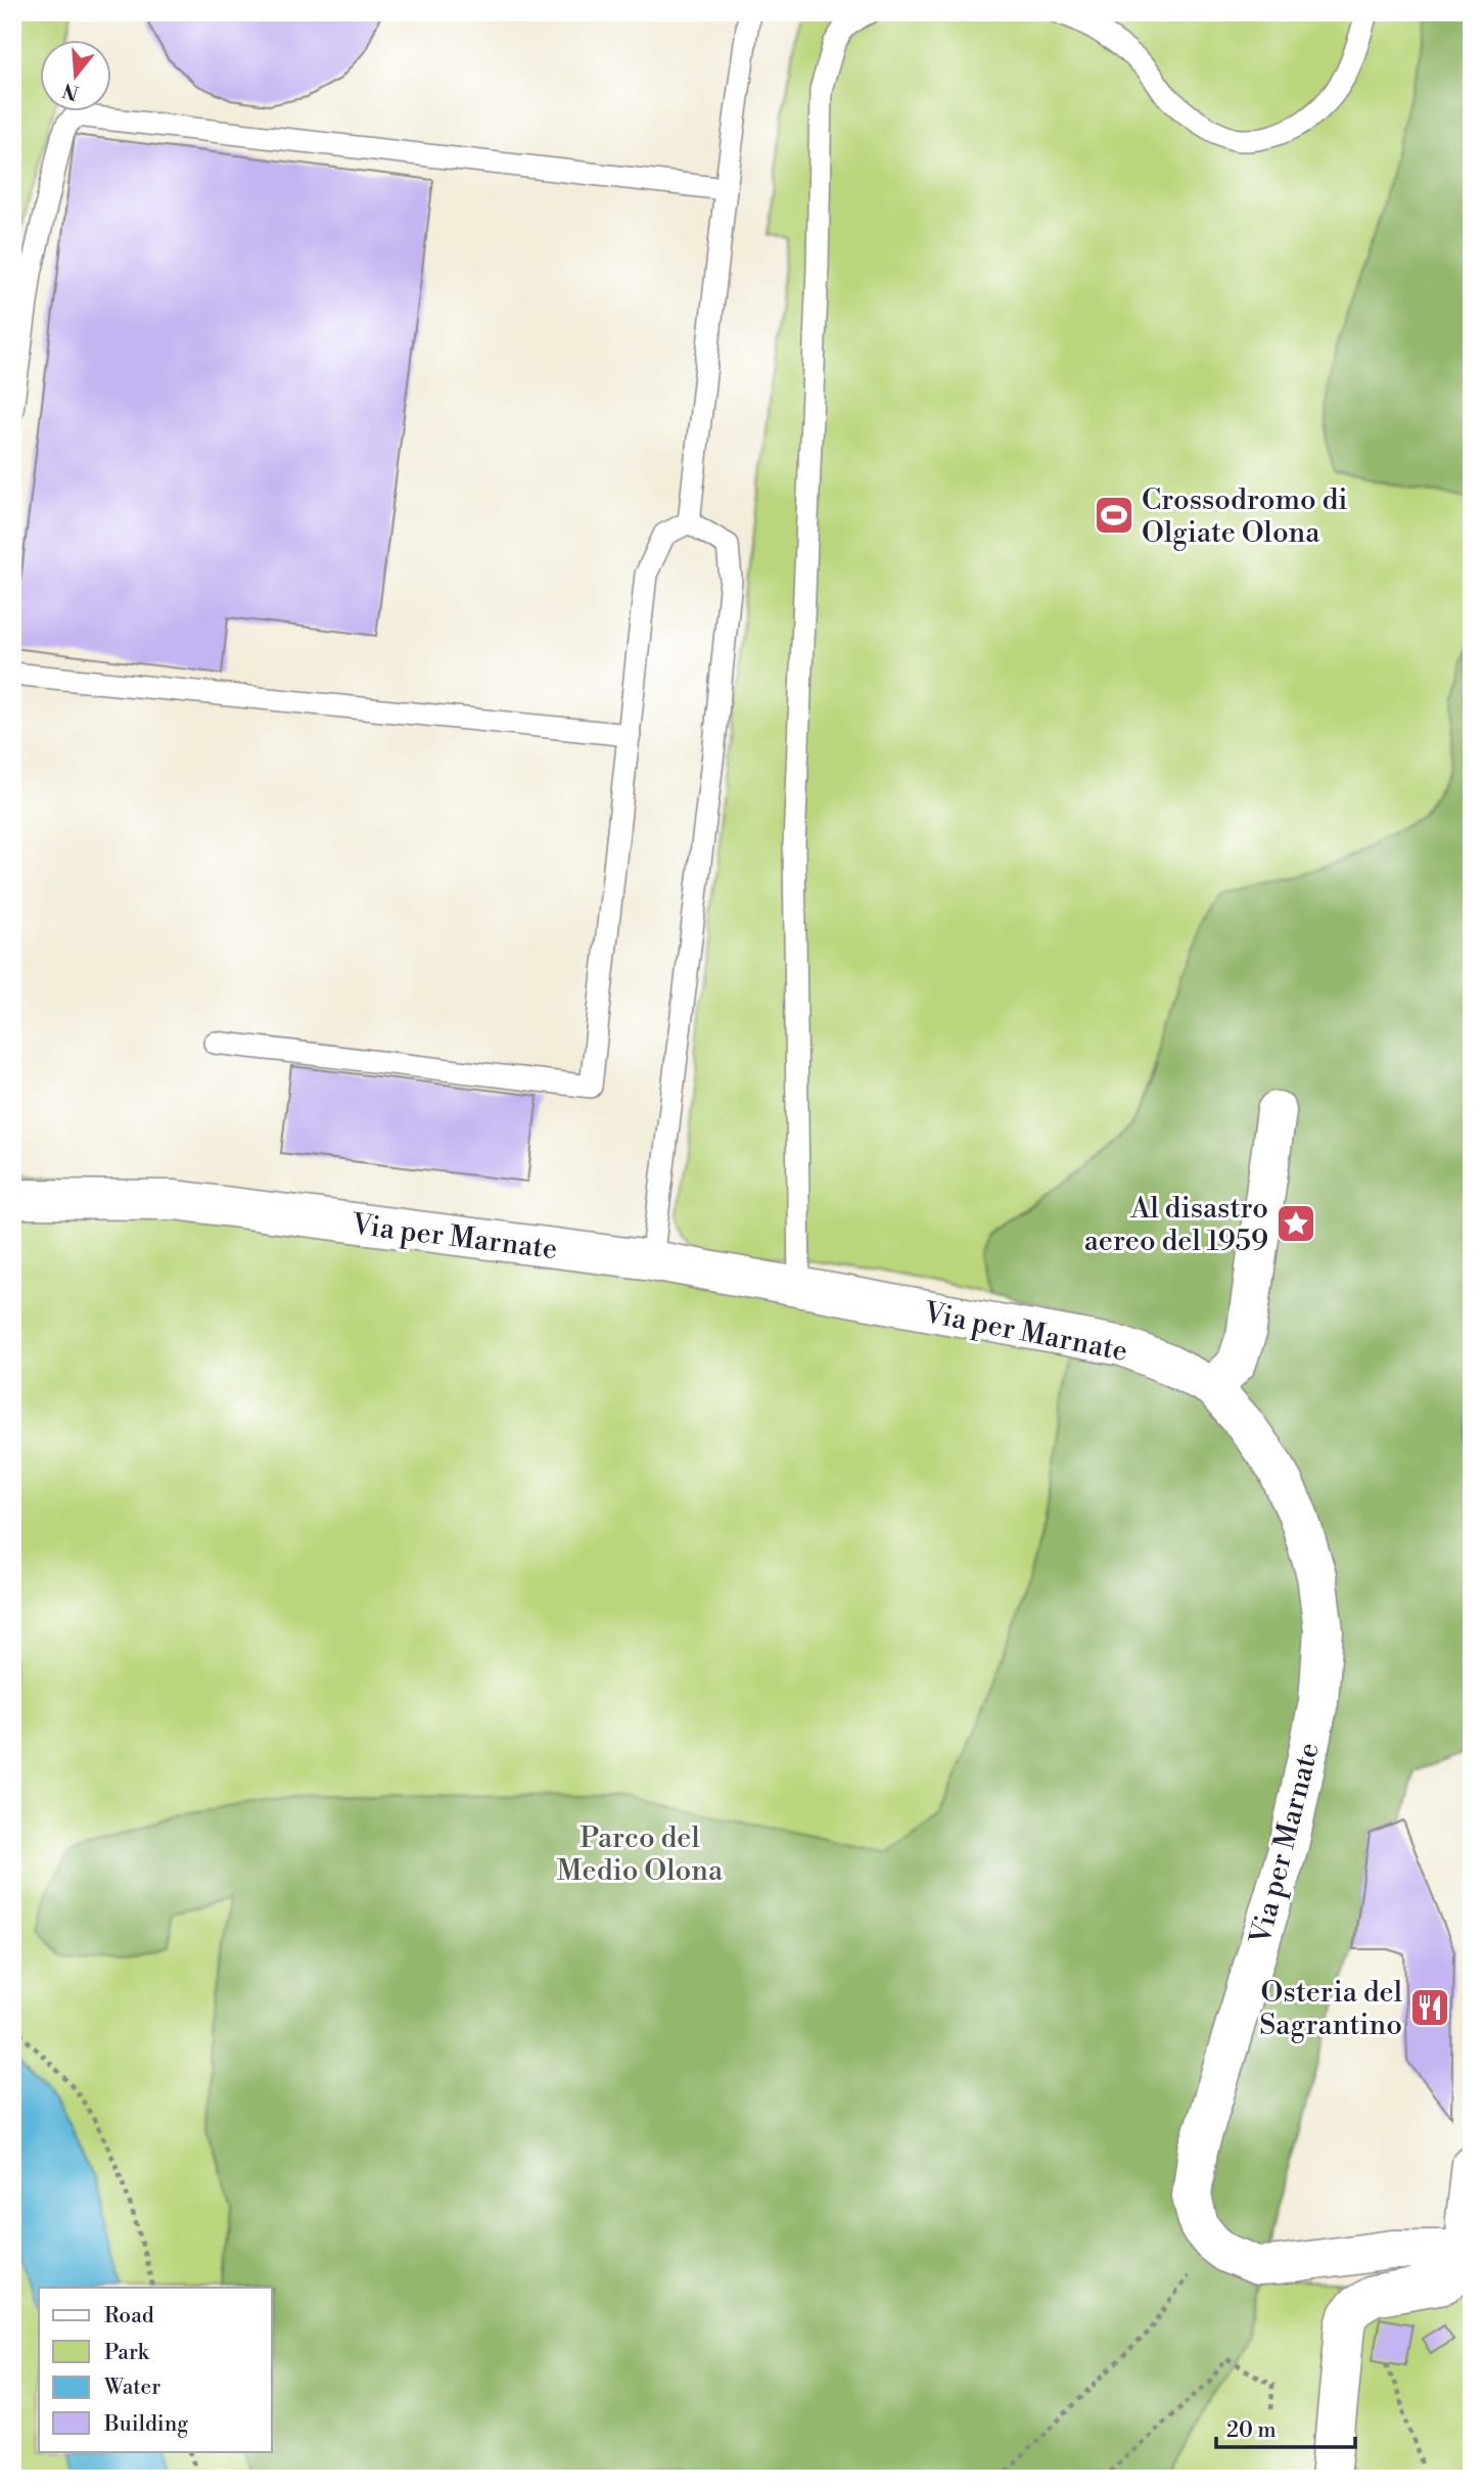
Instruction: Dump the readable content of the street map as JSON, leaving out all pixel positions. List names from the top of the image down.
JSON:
{
  "streets": {
    "street": ["Via per Marnate"]
  },
  "parks": ["Parco del Medio Olona"],
  "places": {
    "sports": ["Crossodromo di Olgiate Olona"],
    "place": ["Al disastro aereo del 1959"],
    "restaurant": ["Osteria del Sagrantino"]
  },
  "legend": [
    "Road",
    "Park",
    "Water",
    "Building"
  ],
  "scale_bar": "20 m",
  "north": "bottom"
}
